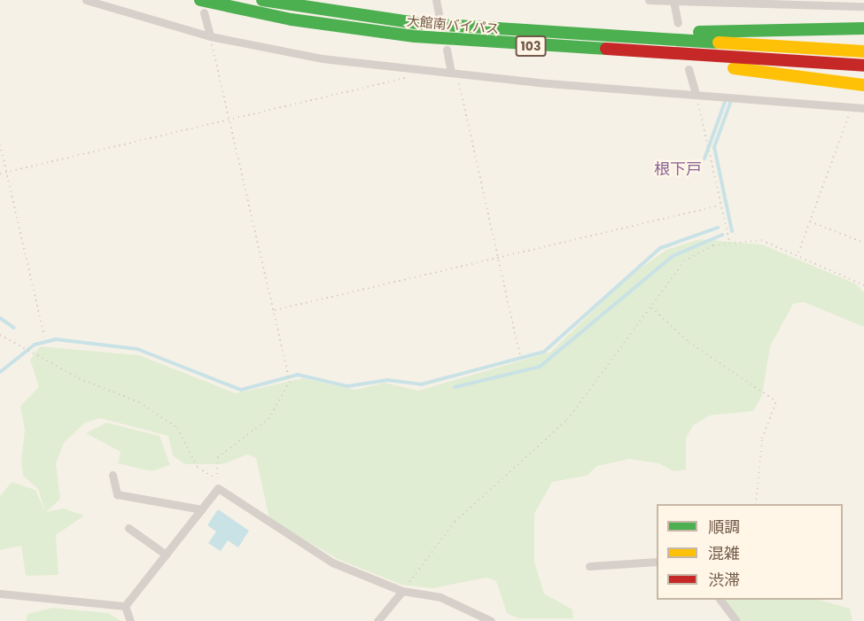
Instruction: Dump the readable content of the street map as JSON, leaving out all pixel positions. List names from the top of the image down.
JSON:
{
  "streets": {
    "highway": ["大館南バイパス", "103"]
  },
  "districts": ["根下戸"],
  "legend": ["順調", "混雑", "渋滞"]
}
